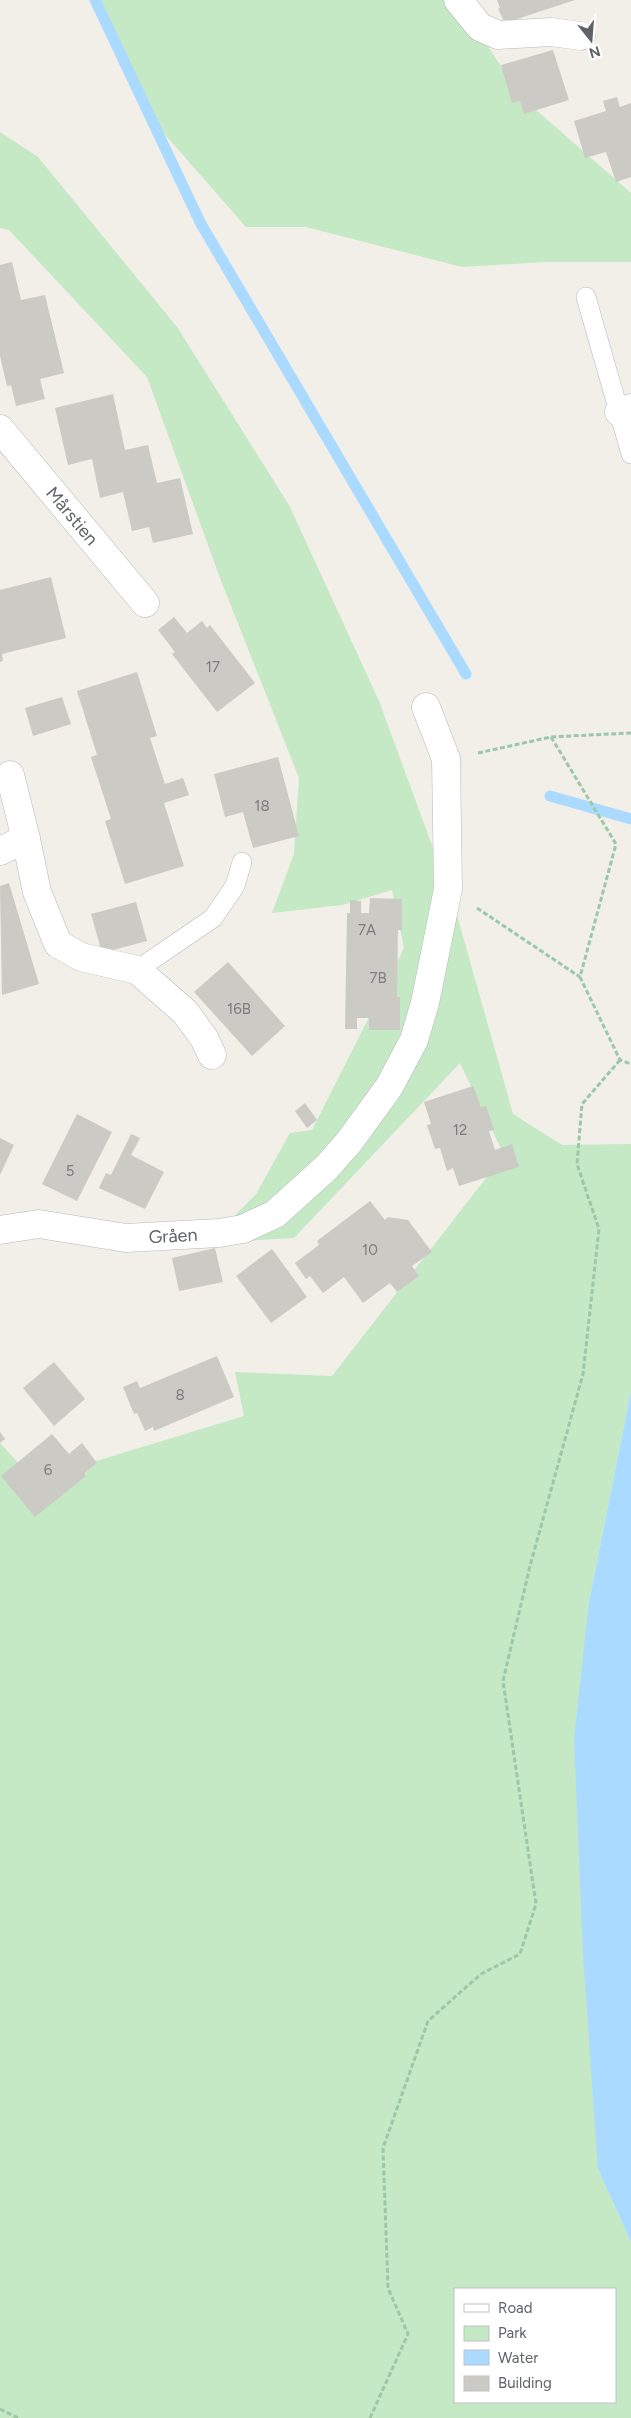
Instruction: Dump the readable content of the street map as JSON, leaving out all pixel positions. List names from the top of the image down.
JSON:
{
  "streets": {
    "street": ["Mårstien", "Gråen"]
  },
  "house_numbers": [
    "17",
    "18",
    "7A",
    "7B",
    "16B",
    "12",
    "5",
    "10",
    "8",
    "6"
  ],
  "legend": [
    "Road",
    "Park",
    "Water",
    "Building"
  ],
  "north": "bottom"
}
